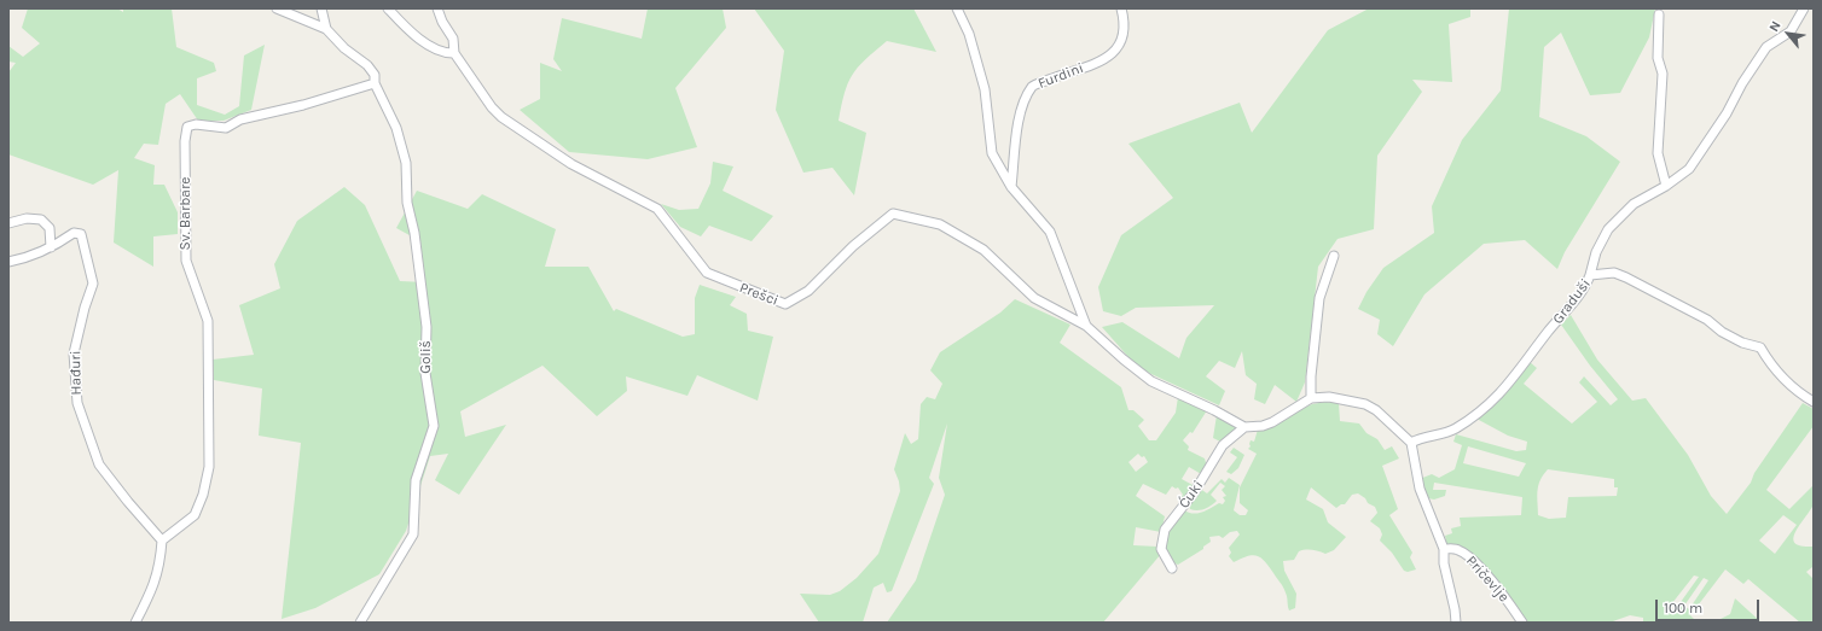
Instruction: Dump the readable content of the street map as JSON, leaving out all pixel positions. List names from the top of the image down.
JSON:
{
  "streets": {
    "street": [
      "Furdini",
      "Sv. Barbare",
      "Prešci",
      "Graduši",
      "Goliš",
      "Hađuri",
      "Ćuki",
      "Pričevlje"
    ]
  },
  "crossings": [
    ["Sv. Barbare", "Goliš"],
    ["Sv. Barbare", "Hađuri"]
  ],
  "scale_bar": "100 m",
  "north": "top left"
}
